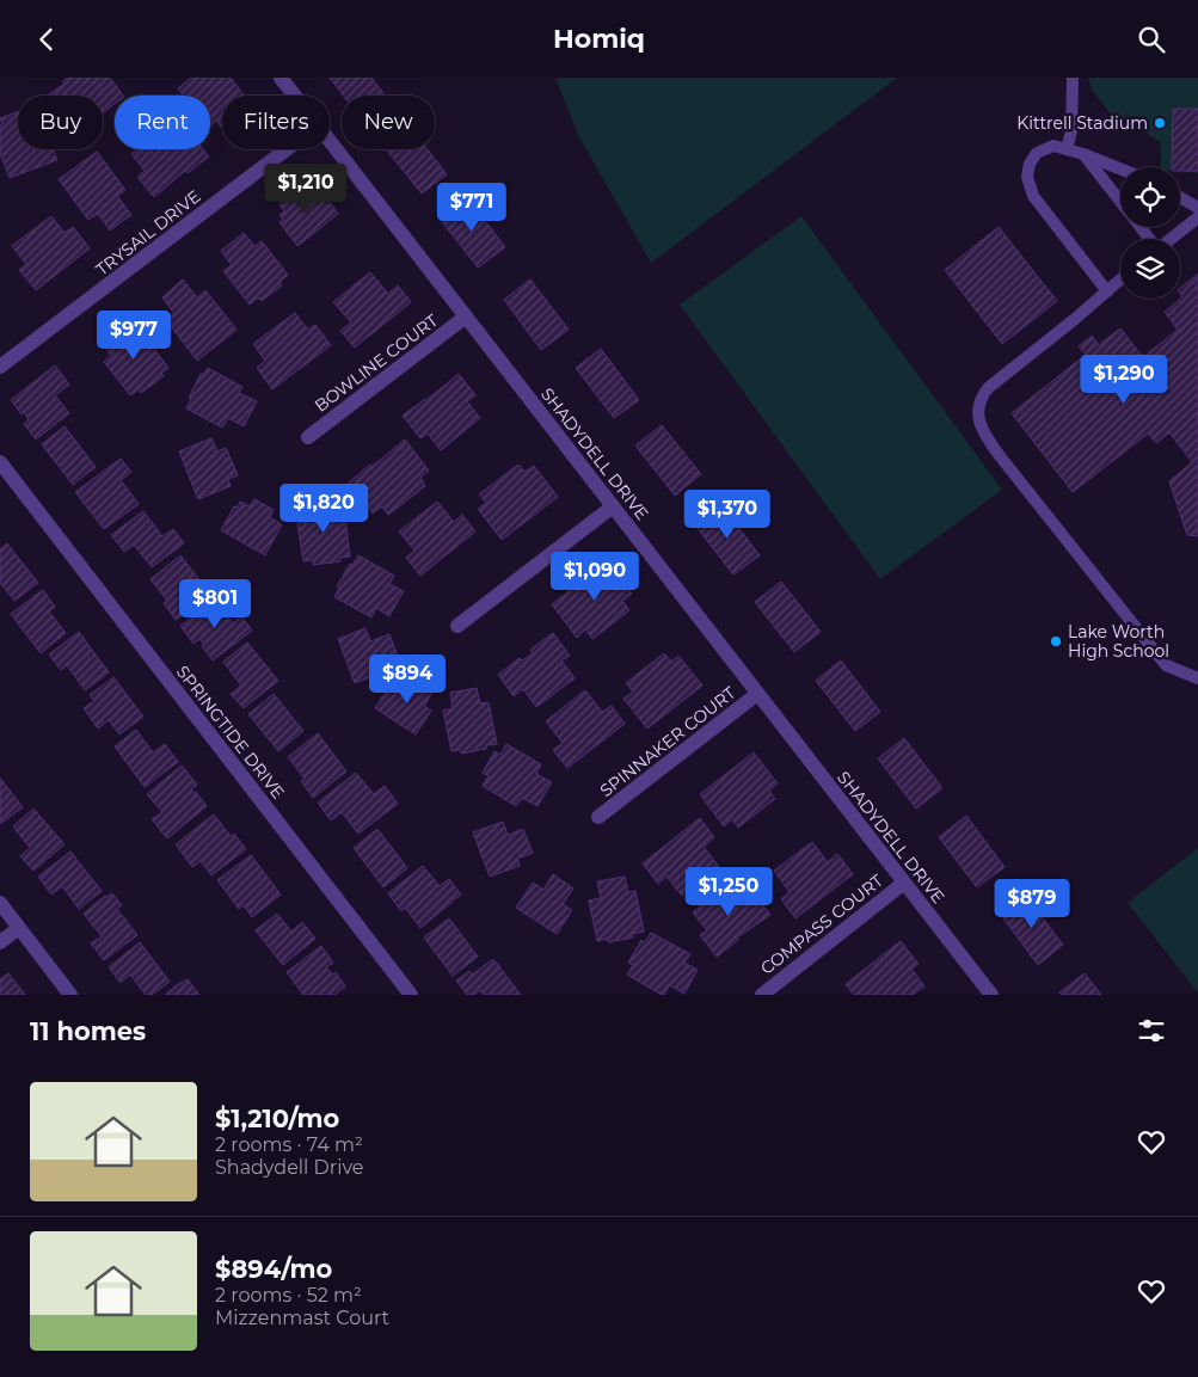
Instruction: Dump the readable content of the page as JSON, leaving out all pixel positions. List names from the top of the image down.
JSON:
{
  "streets": {
    "street": [
      "TRYSAIL DRIVE",
      "BOWLINE COURT",
      "SHADYDELL DRIVE",
      "SPRINGTIDE DRIVE",
      "SPINNAKER COURT",
      "COMPASS COURT"
    ]
  },
  "crossings": [
    ["BOWLINE COURT", "SHADYDELL DRIVE"],
    ["SHADYDELL DRIVE", "SPINNAKER COURT"],
    ["SHADYDELL DRIVE", "COMPASS COURT"]
  ],
  "places": ["Kittrell Stadium", "Lake Worth High School"],
  "page": {
    "header": "Homiq",
    "chip": [
      "Buy",
      "Rent",
      "Filters",
      "New"
    ],
    "price": [
      "$1,210",
      "$771",
      "$977",
      "$1,290",
      "$1,820",
      "$1,370",
      "$1,090",
      "$801",
      "$894",
      "$1,250",
      "$879"
    ],
    "heading": "11 homes",
    "list": [
      {
        "name": "$1,210/mo",
        "note": "2 rooms · 74 m² · Shadydell Drive"
      },
      {
        "name": "$894/mo",
        "note": "2 rooms · 52 m² · Mizzenmast Court"
      }
    ]
  }
}
